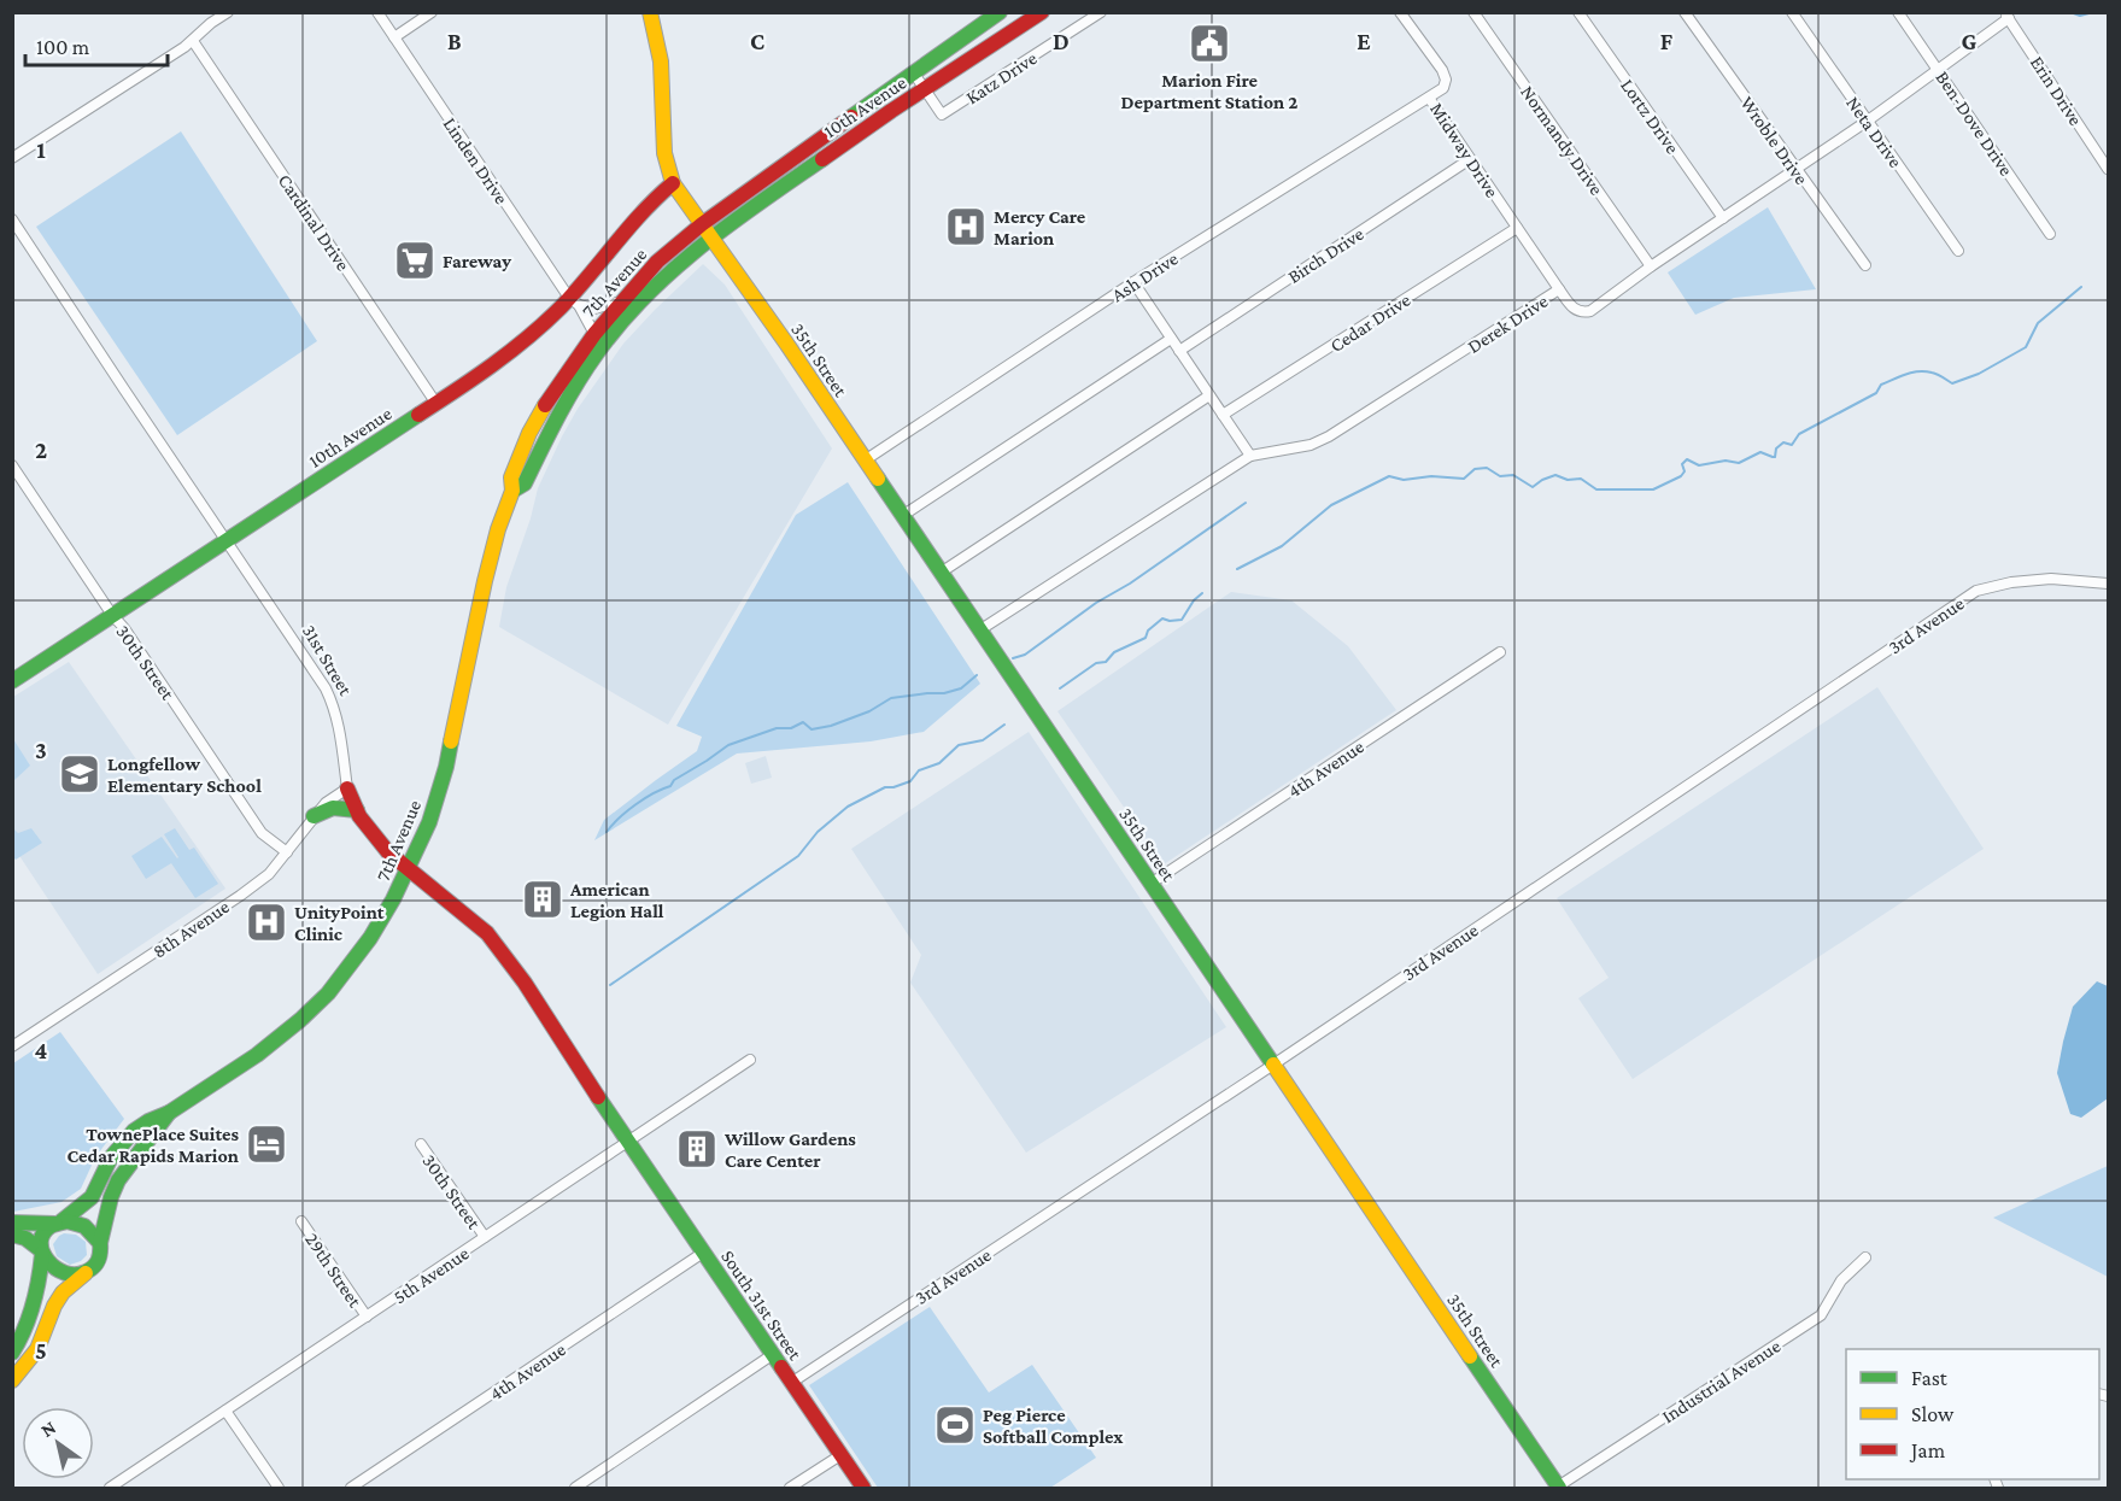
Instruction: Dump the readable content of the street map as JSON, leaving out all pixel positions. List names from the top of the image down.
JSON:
{
  "streets": {
    "street": [
      "Katz Drive",
      "Erin Drive",
      "10th Avenue",
      "Lortz Drive",
      "Ben-Dove Drive",
      "Neta Drive",
      "Normandy Drive",
      "Wroble Drive",
      "Midway Drive",
      "Linden Drive",
      "Cardinal Drive",
      "Birch Drive",
      "Ash Drive",
      "7th Avenue",
      "Cedar Drive",
      "Derek Drive",
      "35th Street",
      "3rd Avenue",
      "31st Street",
      "30th Street",
      "4th Avenue",
      "8th Avenue",
      "29th Street",
      "5th Avenue",
      "South 31st Street",
      "Industrial Avenue"
    ]
  },
  "crossings": [
    ["Katz Drive", "10th Avenue"],
    ["Erin Drive", "Derek Drive"],
    ["10th Avenue", "Linden Drive"],
    ["10th Avenue", "Cardinal Drive"],
    ["10th Avenue", "7th Avenue"],
    ["10th Avenue", "35th Street"],
    ["10th Avenue", "31st Street"],
    ["10th Avenue", "30th Street"],
    ["Lortz Drive", "Derek Drive"],
    ["Ben-Dove Drive", "Derek Drive"],
    ["Neta Drive", "Derek Drive"],
    ["Normandy Drive", "Derek Drive"],
    ["Wroble Drive", "Derek Drive"],
    ["Midway Drive", "Birch Drive"],
    ["Midway Drive", "Ash Drive"],
    ["Midway Drive", "Cedar Drive"],
    ["Midway Drive", "Derek Drive"],
    ["Linden Drive", "7th Avenue"],
    ["Ash Drive", "35th Street"],
    ["7th Avenue", "35th Street"],
    ["7th Avenue", "31st Street"],
    ["Derek Drive", "35th Street"],
    ["35th Street", "3rd Avenue"],
    ["35th Street", "4th Avenue"],
    ["35th Street", "Industrial Avenue"],
    ["3rd Avenue", "South 31st Street"],
    ["31st Street", "8th Avenue"],
    ["31st Street", "5th Avenue"],
    ["31st Street", "South 31st Street"],
    ["30th Street", "8th Avenue"],
    ["30th Street", "5th Avenue"],
    ["4th Avenue", "South 31st Street"],
    ["29th Street", "5th Avenue"],
    ["5th Avenue", "South 31st Street"]
  ],
  "places": {
    "public building": ["Marion Fire Department Station 2"],
    "hospital": ["Mercy Care Marion", "UnityPoint Clinic"],
    "supermarket": ["Fareway"],
    "school or university": ["Longfellow Elementary School"],
    "building": ["American Legion Hall", "Willow Gardens Care Center"],
    "hotel": ["TownePlace Suites Cedar Rapids Marion"],
    "sports": ["Peg Pierce Softball Complex"]
  },
  "legend": ["Fast", "Slow", "Jam"],
  "scale_bar": "100 m",
  "north": "top left",
  "grid": {
    "columns": [
      "B",
      "C",
      "D",
      "E",
      "F",
      "G"
    ],
    "rows": [
      "1",
      "2",
      "3",
      "4",
      "5"
    ]
  }
}
